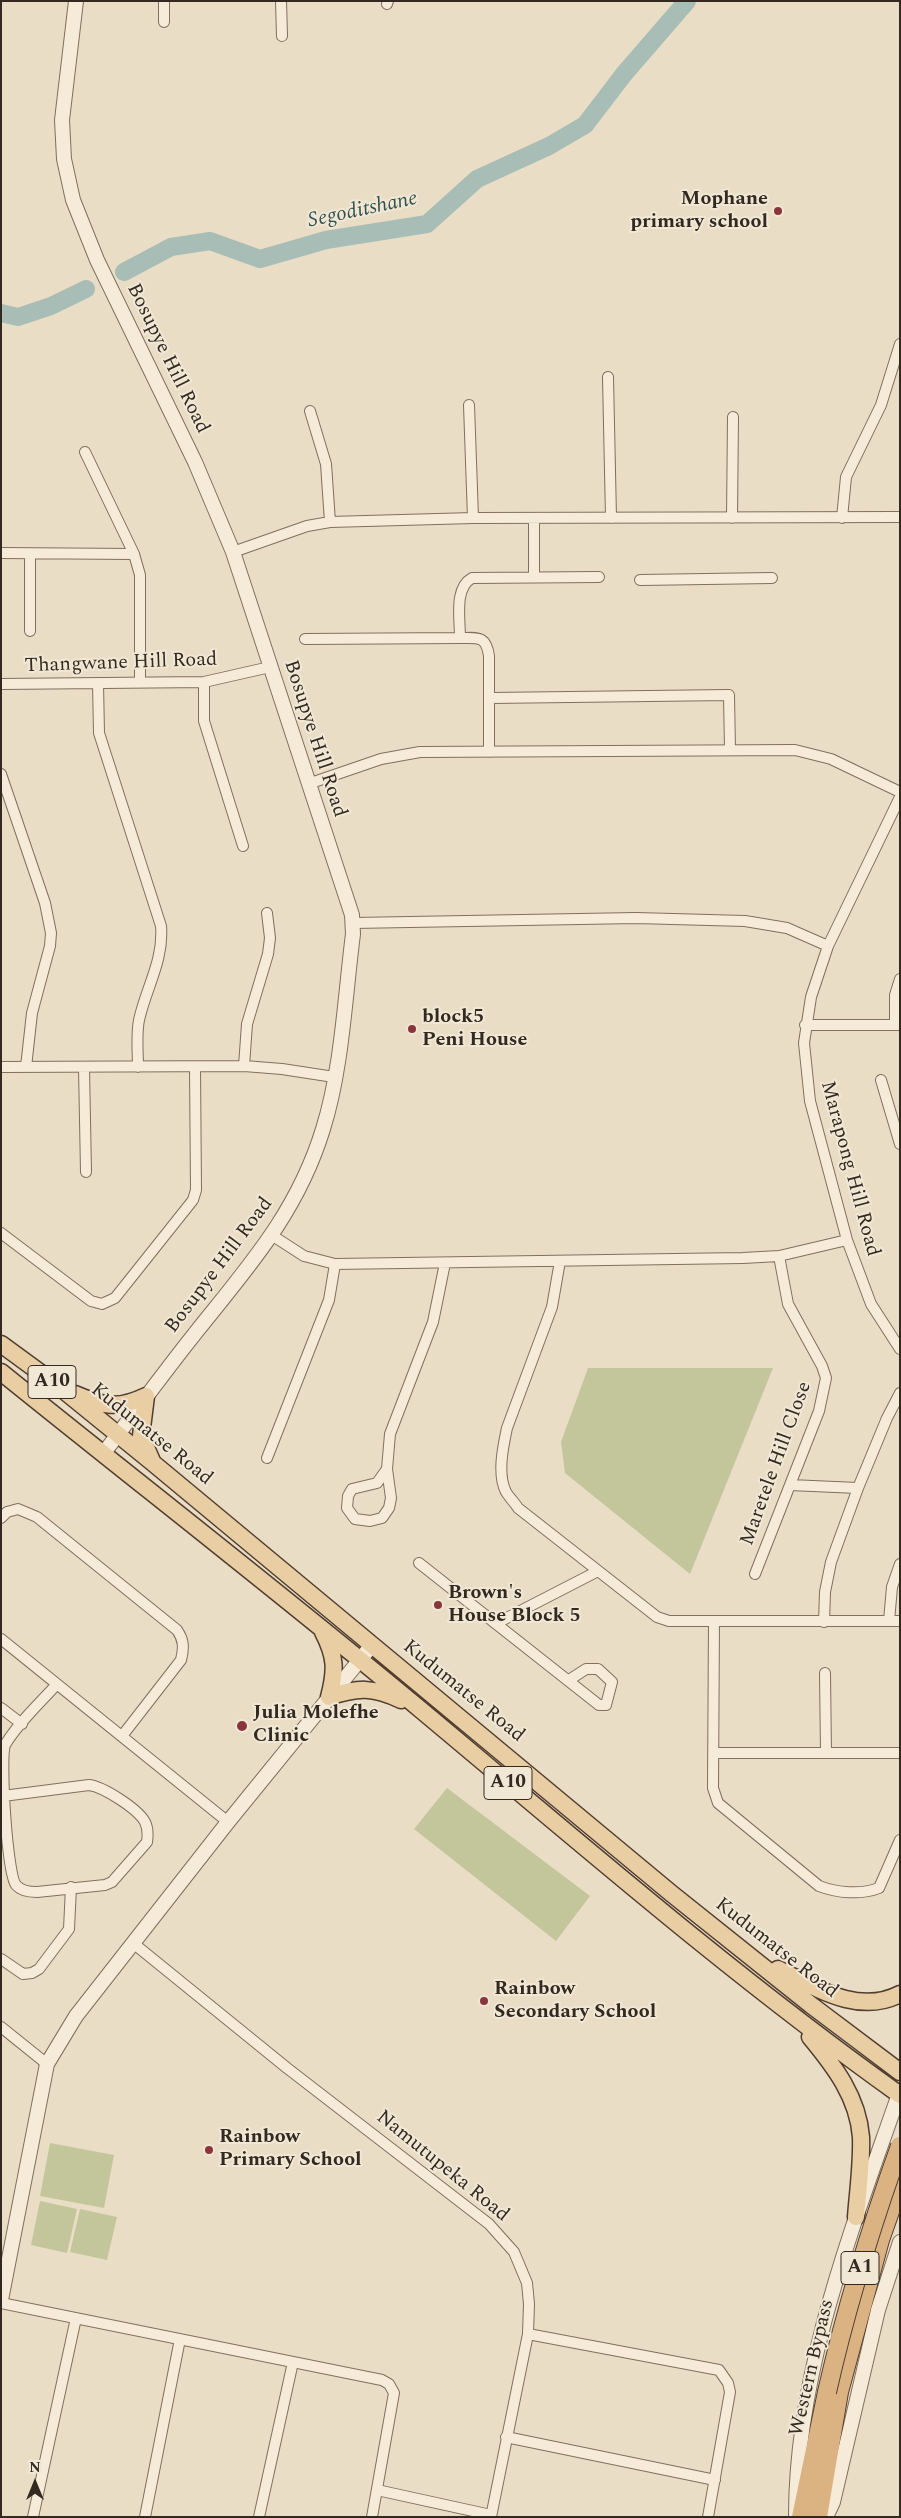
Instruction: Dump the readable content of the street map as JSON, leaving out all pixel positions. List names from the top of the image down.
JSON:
{
  "streets": {
    "highway": ["A1", "Western Bypass"],
    "main road": ["A10", "Kudumatse Road"],
    "street": [
      "Bosupye Hill Road",
      "Thangwane Hill Road",
      "Marapong Hill Road",
      "Maretele Hill Close",
      "Namutupeka Road"
    ]
  },
  "crossings": [
    ["Bosupye Hill Road", "Thangwane Hill Road"],
    ["Bosupye Hill Road", "Kudumatse Road"]
  ],
  "water": ["Segoditshane"],
  "places": [
    "Mophane primary school",
    "block5 Peni House",
    "Brown's House Block 5",
    "Julia Molefhe Clinic",
    "Rainbow Secondary School",
    "Rainbow Primary School"
  ],
  "north": "top"
}
